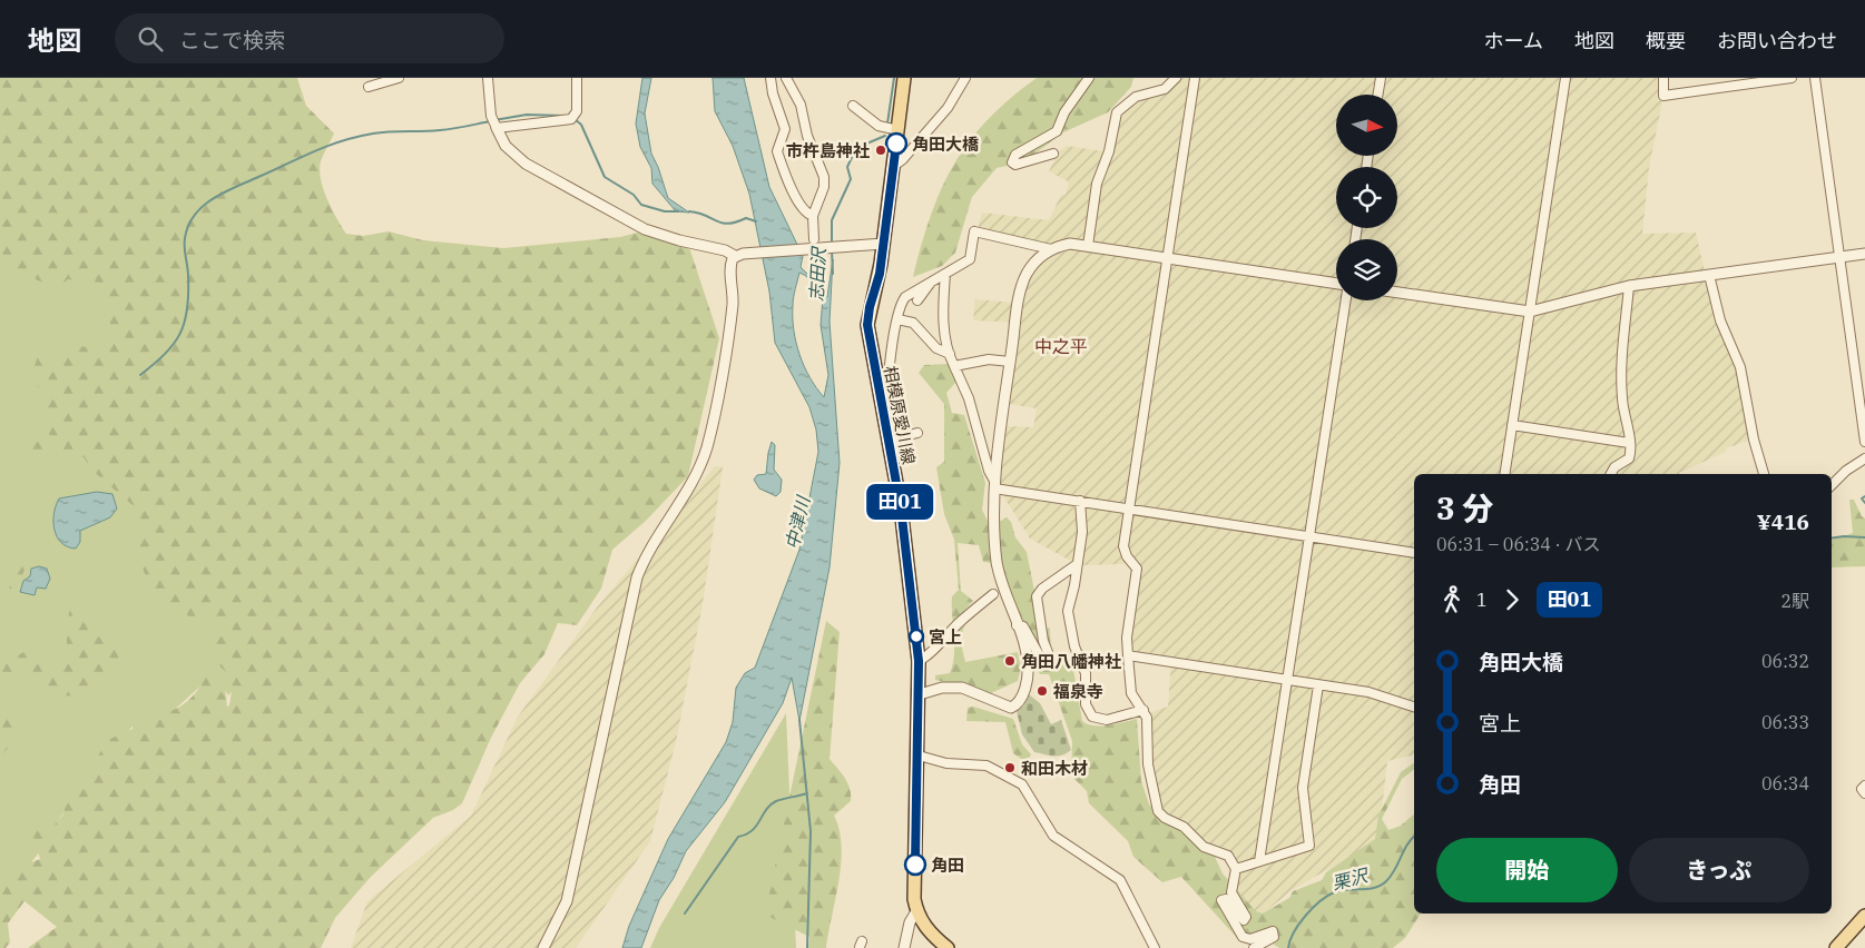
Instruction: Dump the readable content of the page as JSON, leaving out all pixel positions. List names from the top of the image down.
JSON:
{
  "streets": {
    "main road": ["相模原愛川線"]
  },
  "districts": ["中之平"],
  "water": ["志田沢", "中津川", "栗沢"],
  "places": [
    "角田大橋",
    "市杵島神社",
    "宮上",
    "角田八幡神社",
    "福泉寺",
    "和田木材",
    "角田"
  ],
  "lines": ["bus line 田01"],
  "north": "right",
  "page": {
    "header": "地図",
    "search": "ここで検索",
    "nav": [
      "ホーム",
      "地図",
      "概要",
      "お問い合わせ"
    ],
    "on_map": "田01",
    "heading": ["3 分", "06:31 – 06:34 · バス", "¥416"],
    "legs": ["1", "田01", "2駅"],
    "list": [
      {
        "name": "角田大橋",
        "value": "06:32"
      },
      {
        "name": "宮上",
        "value": "06:33"
      },
      {
        "name": "角田",
        "value": "06:34"
      }
    ],
    "buttons": ["開始", "きっぷ"]
  }
}
